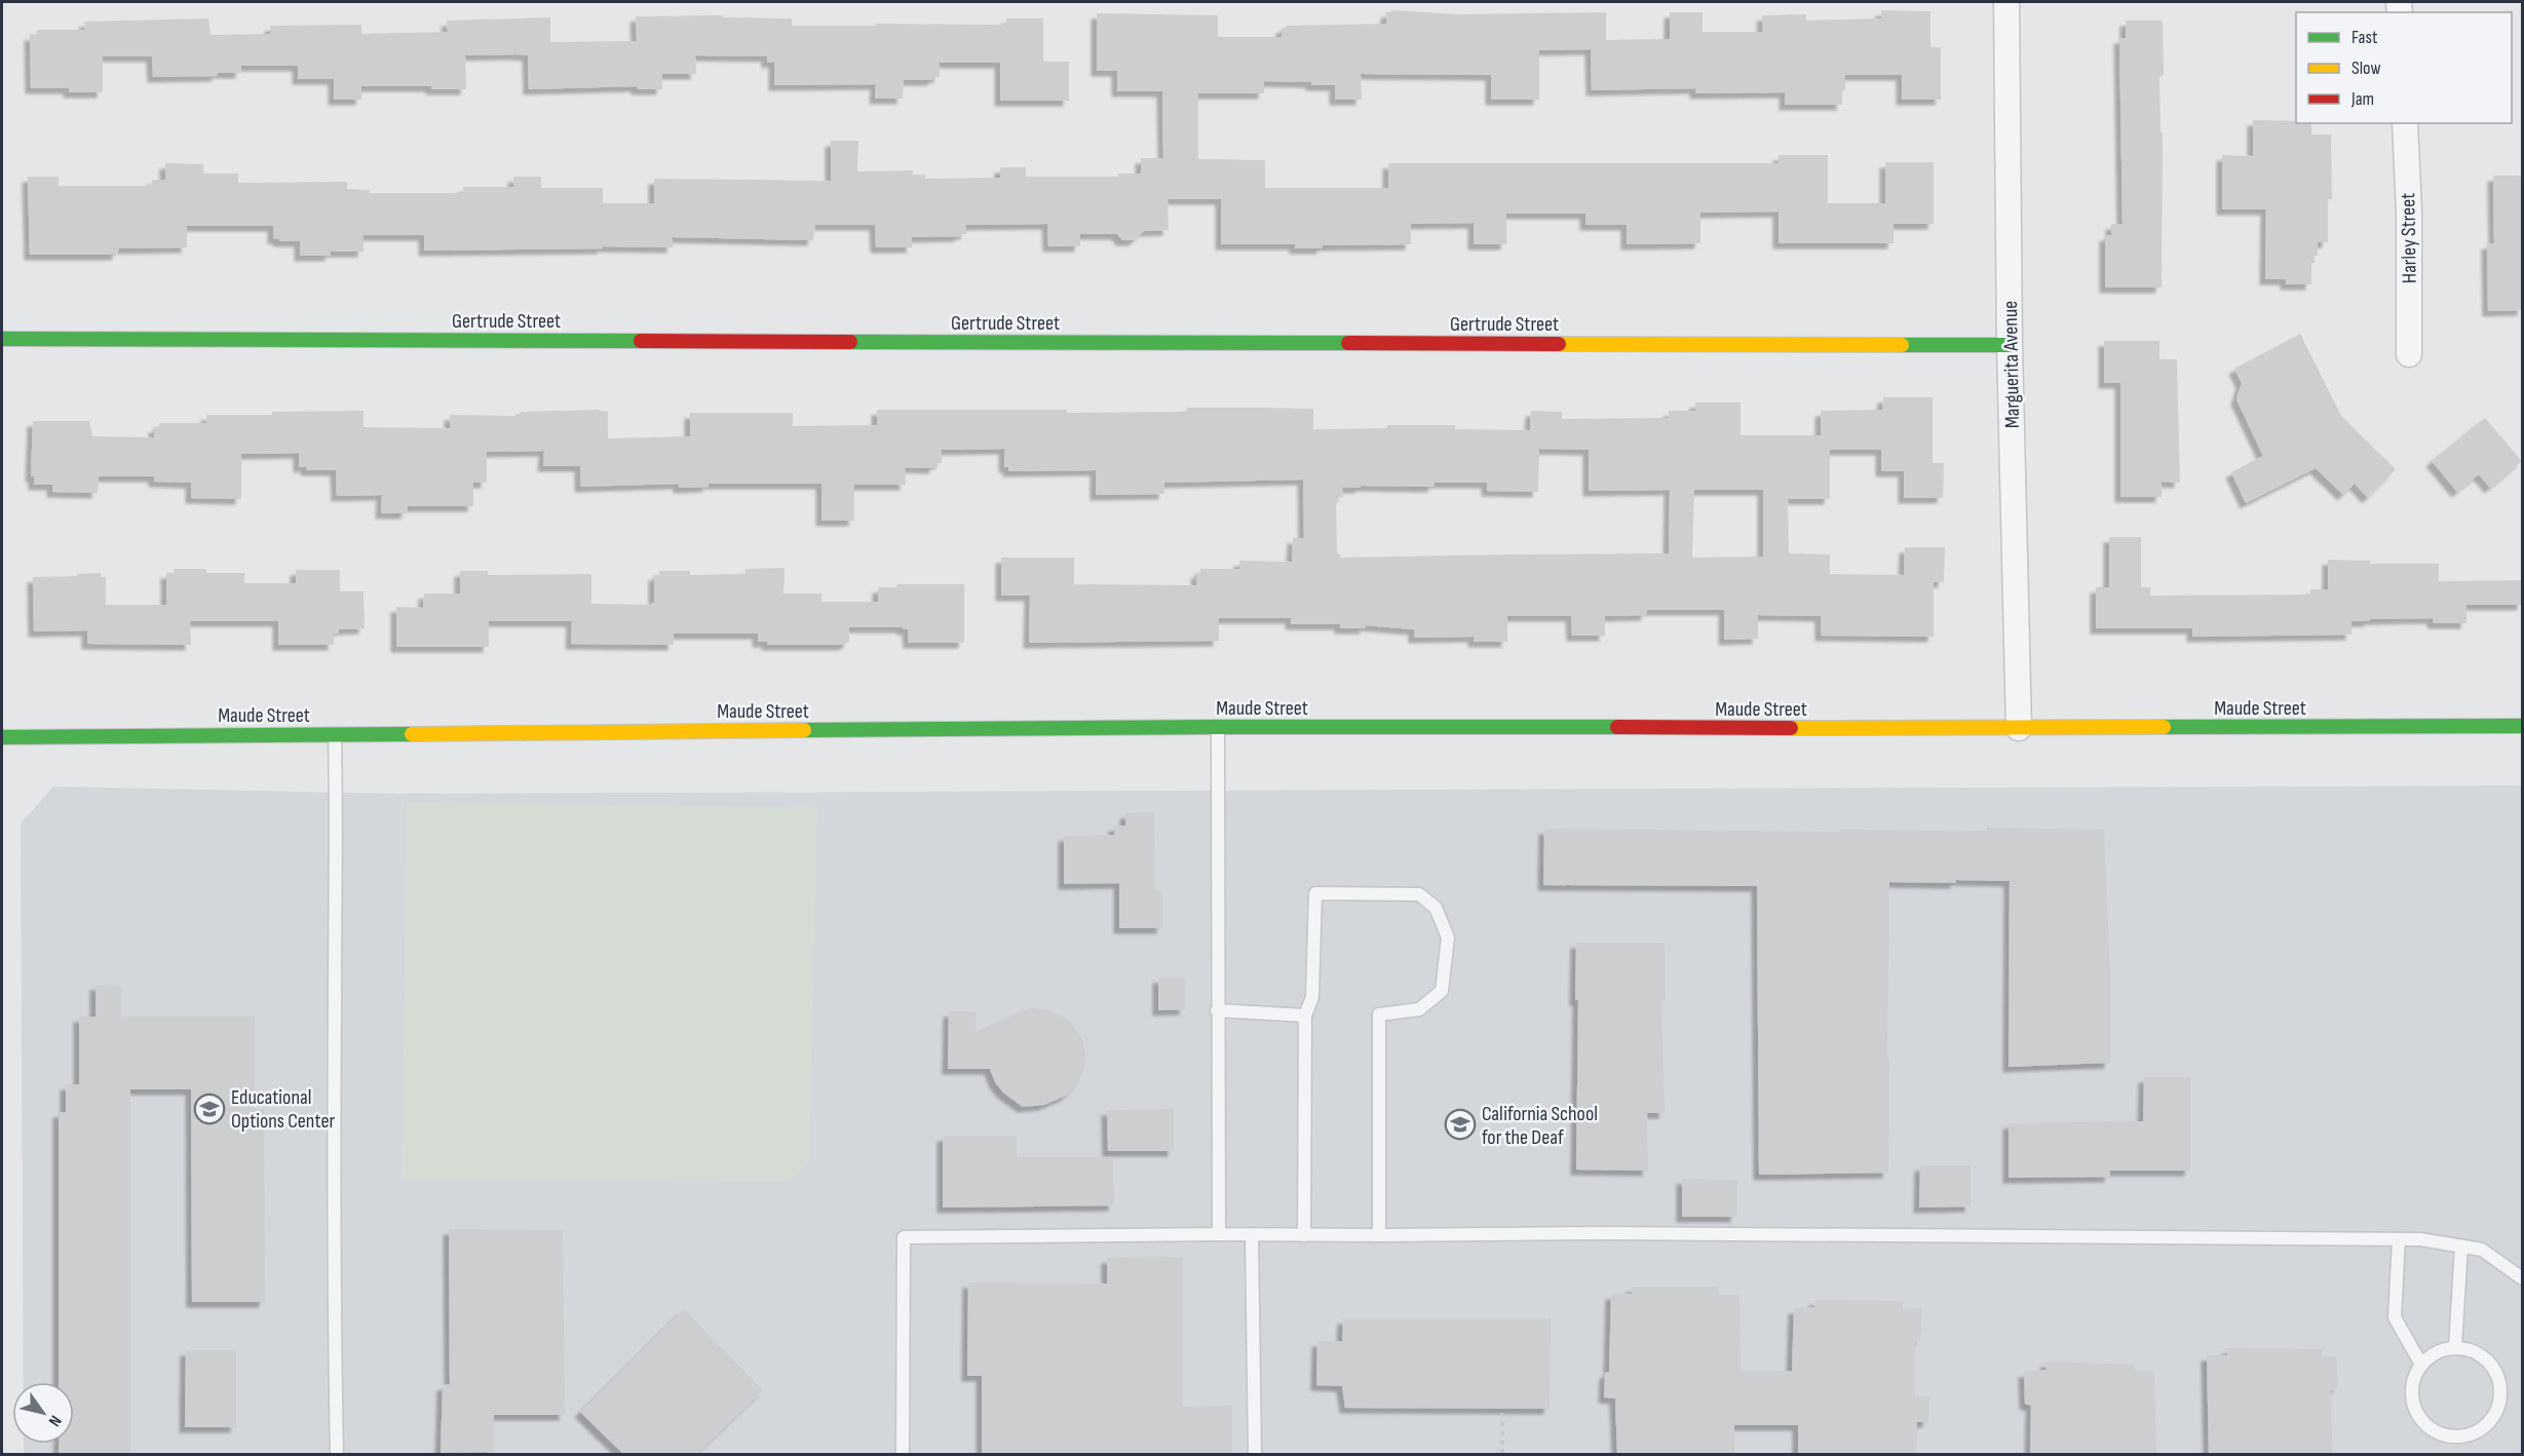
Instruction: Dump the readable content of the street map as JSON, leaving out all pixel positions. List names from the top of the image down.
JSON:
{
  "streets": {
    "street": [
      "Harley Street",
      "Gertrude Street",
      "Marguerita Avenue",
      "Maude Street"
    ]
  },
  "crossings": [
    ["Gertrude Street", "Marguerita Avenue"],
    ["Marguerita Avenue", "Maude Street"]
  ],
  "places": {
    "school or university": ["Educational Options Center", "California School for the Deaf"]
  },
  "legend": ["Fast", "Slow", "Jam"],
  "north": "bottom right"
}
